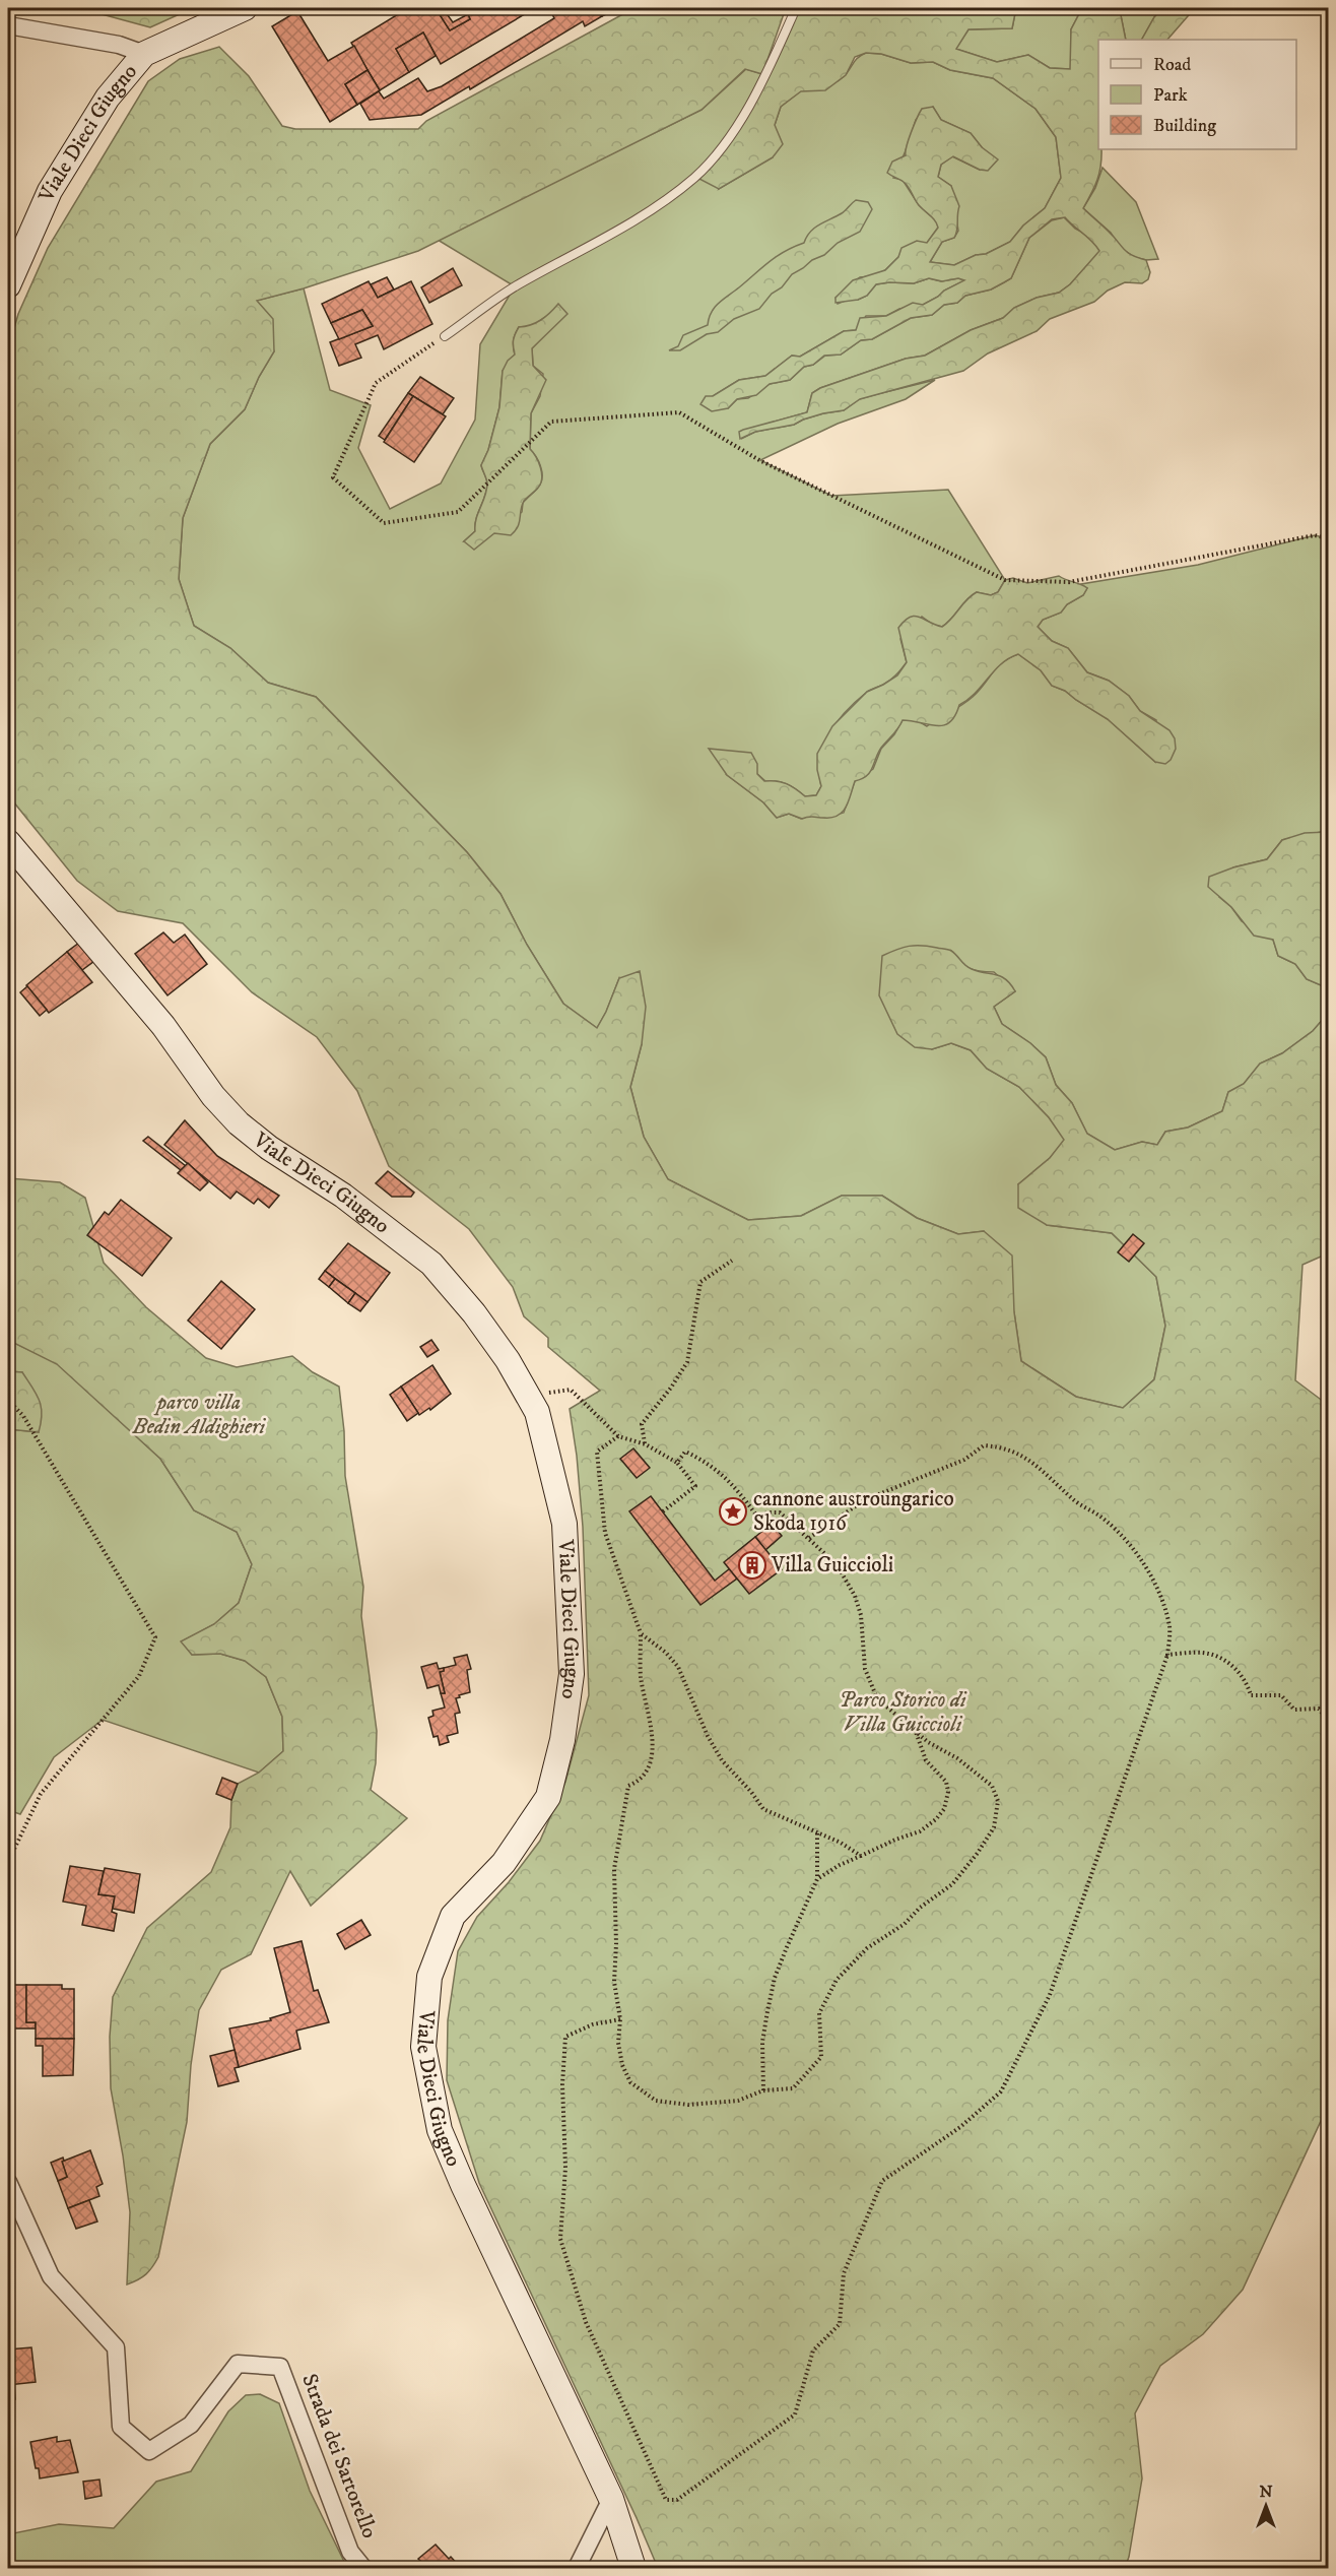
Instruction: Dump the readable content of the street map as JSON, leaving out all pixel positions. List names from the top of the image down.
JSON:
{
  "streets": {
    "main road": ["Viale Dieci Giugno"],
    "street": ["Strada dei Sartorello"]
  },
  "parks": ["parco villa Bedin Aldighieri", "Parco Storico di Villa Guiccioli"],
  "places": {
    "place": ["cannone austroungarico Skoda 1916"],
    "building": ["Villa Guiccioli"]
  },
  "legend": ["Road", "Park", "Building"],
  "north": "top"
}
